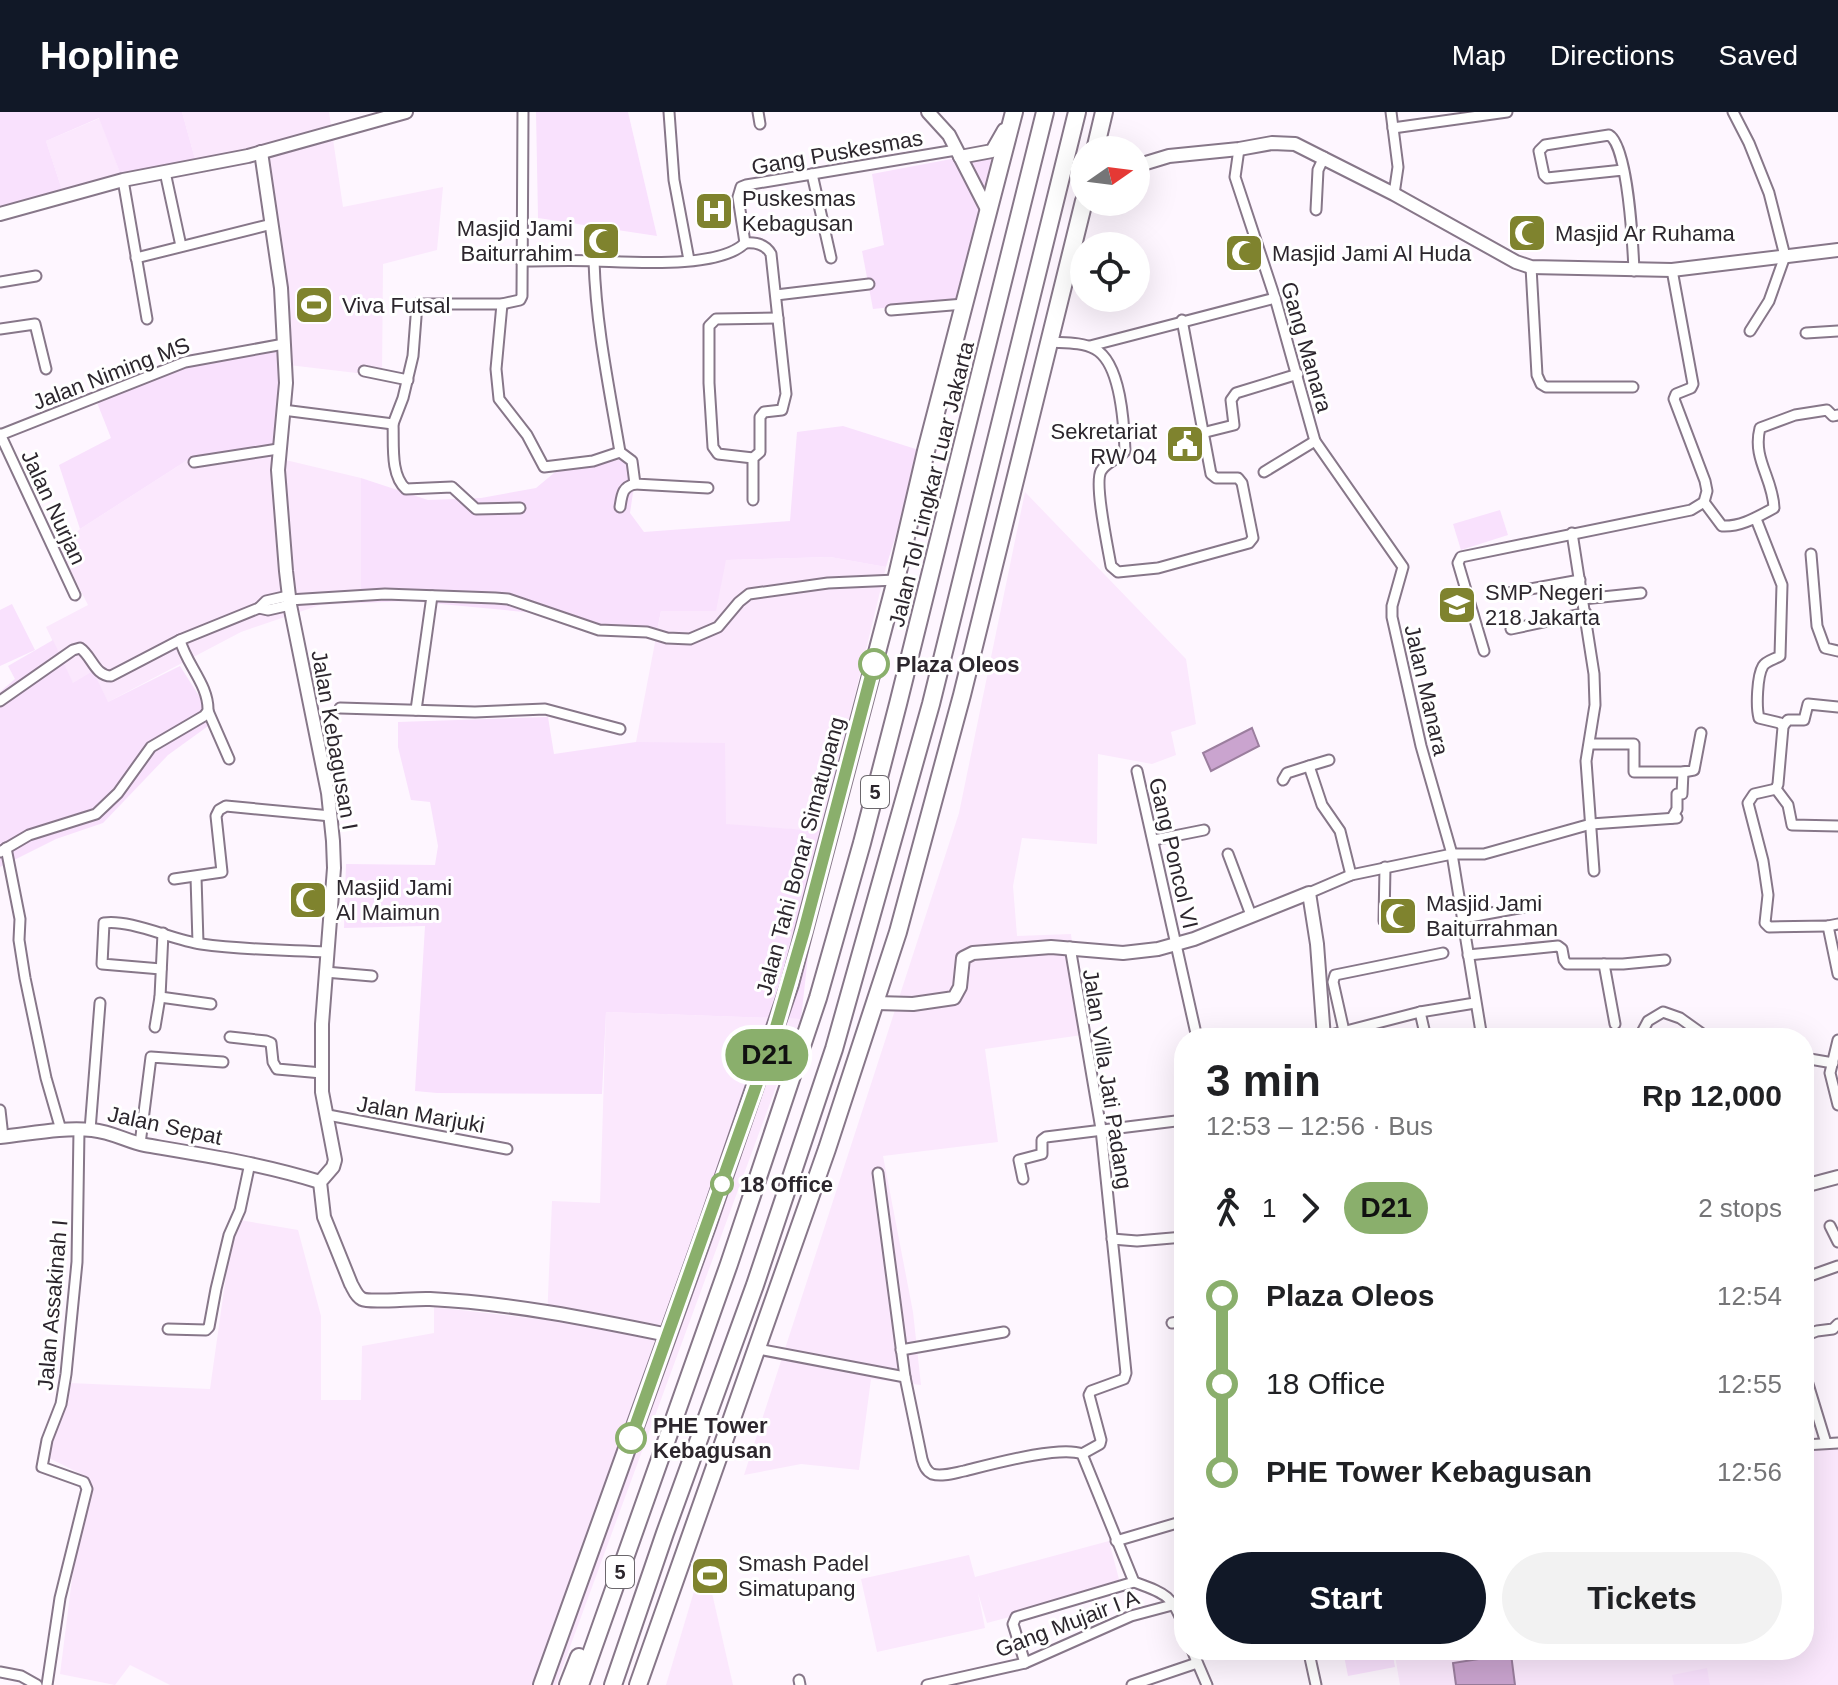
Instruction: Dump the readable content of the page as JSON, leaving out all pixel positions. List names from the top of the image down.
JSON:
{
  "streets": {
    "highway": ["Jalan Tol Lingkar Luar Jakarta", "5", "Jalan Tahi Bonar Simatupang"],
    "street": [
      "Gang Puskesmas",
      "Gang Manara",
      "Jalan Niming MS",
      "Jalan Nurjan",
      "Jalan Manara",
      "Jalan Kebagusan I",
      "Gang Poncol VI",
      "Jalan Villa Jati Padang",
      "Jalan Marjuki",
      "Jalan Sepat",
      "Jalan Assakinah I",
      "Gang Mujair I A"
    ]
  },
  "crossings": [
    ["Gang Manara", "Jalan Manara"],
    ["Jalan Niming MS", "Jalan Nurjan"],
    ["Jalan Niming MS", "Jalan Kebagusan I"],
    ["Jalan Kebagusan I", "Jalan Tahi Bonar Simatupang"],
    ["Jalan Kebagusan I", "Jalan Marjuki"],
    ["Jalan Kebagusan I", "Jalan Sepat"],
    ["Jalan Sepat", "Jalan Assakinah I"]
  ],
  "places": {
    "hospital": ["Puskesmas Kebagusan"],
    "mosque": [
      "Masjid Ar Ruhama",
      "Masjid Jami Baiturrahim",
      "Masjid Jami Al Huda",
      "Masjid Jami Al Maimun",
      "Masjid Jami Baiturrahman"
    ],
    "sports": ["Viva Futsal", "Smash Padel Simatupang"],
    "public building": ["Sekretariat RW 04"],
    "school or university": ["SMP Negeri 218 Jakarta"],
    "other": ["Plaza Oleos", "18 Office", "PHE Tower Kebagusan"]
  },
  "lines": ["bus line D21"],
  "north": "right",
  "page": {
    "header": "Hopline",
    "nav": ["Map", "Directions", "Saved"],
    "on_map": "D21",
    "heading": ["3 min", "12:53 – 12:56 · Bus", "Rp 12,000"],
    "legs": ["1", "D21", "2 stops"],
    "list": [
      {
        "name": "Plaza Oleos",
        "value": "12:54"
      },
      {
        "name": "18 Office",
        "value": "12:55"
      },
      {
        "name": "PHE Tower Kebagusan",
        "value": "12:56"
      }
    ],
    "buttons": ["Start", "Tickets"]
  }
}
